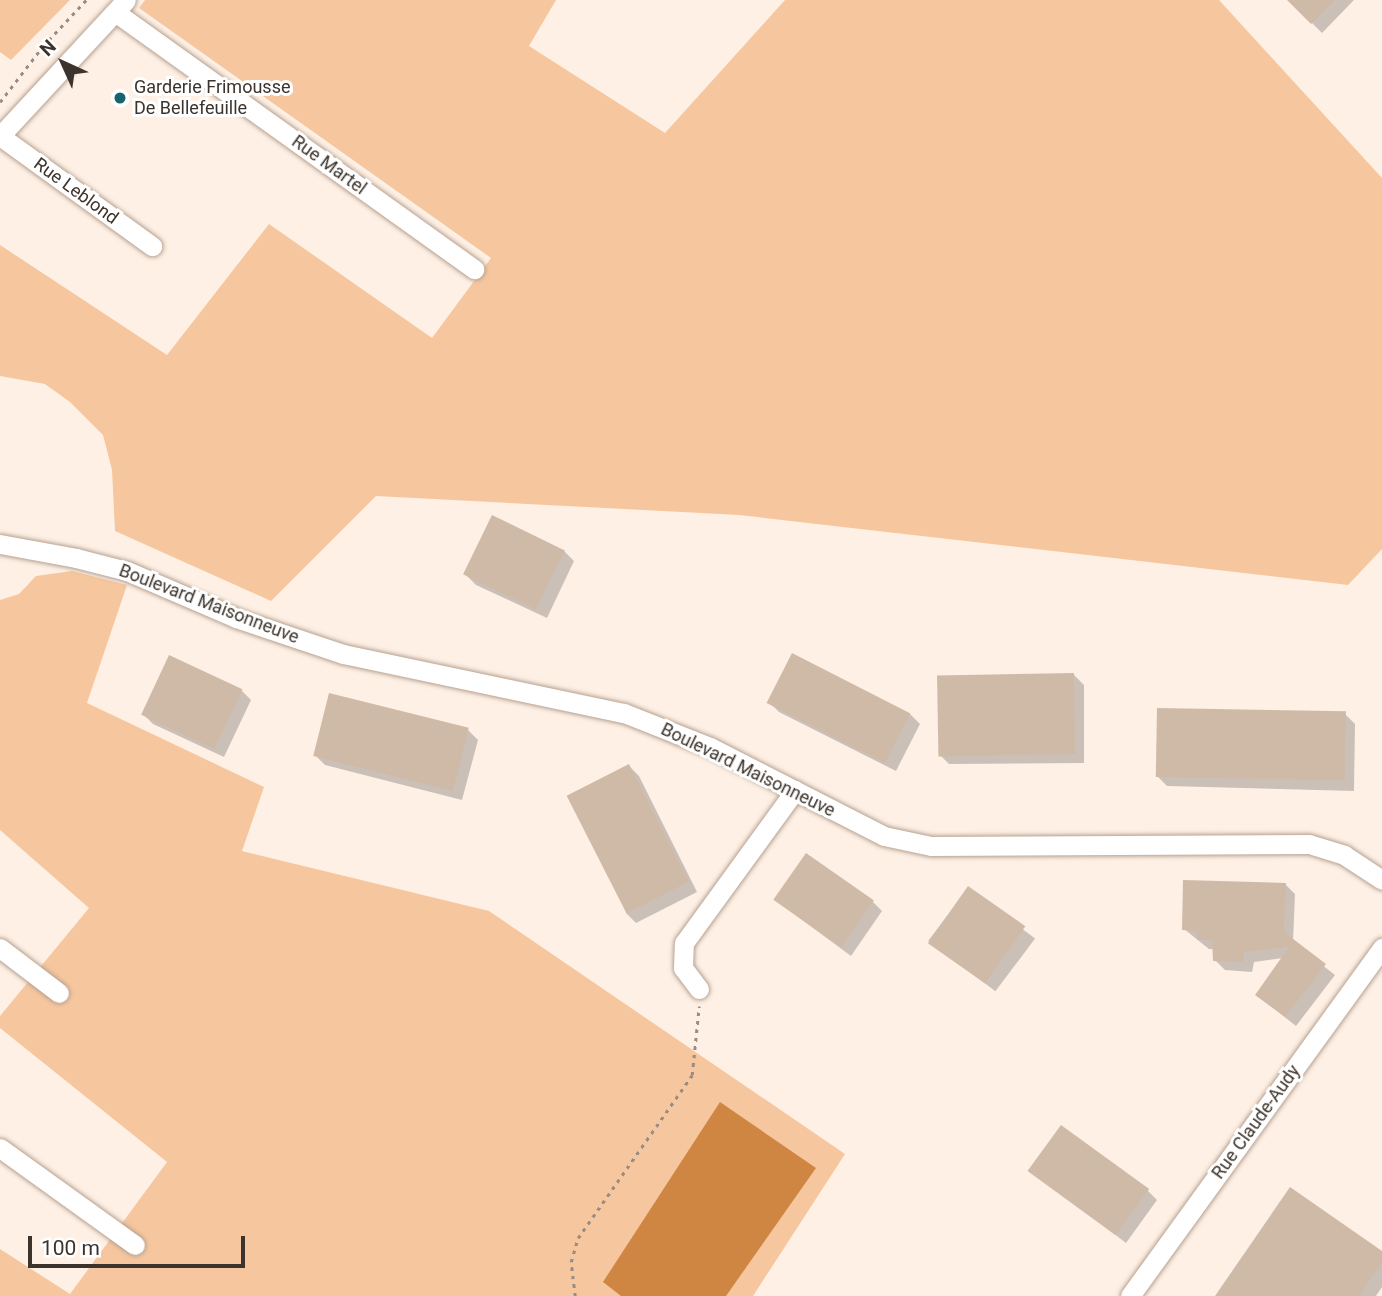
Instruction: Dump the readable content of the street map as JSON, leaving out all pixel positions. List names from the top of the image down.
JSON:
{
  "streets": {
    "street": [
      "Rue Martel",
      "Rue Leblond",
      "Boulevard Maisonneuve",
      "Rue Claude-Audy"
    ]
  },
  "places": ["Garderie Frimousse De Bellefeuille"],
  "scale_bar": "100 m",
  "north": "top left"
}
